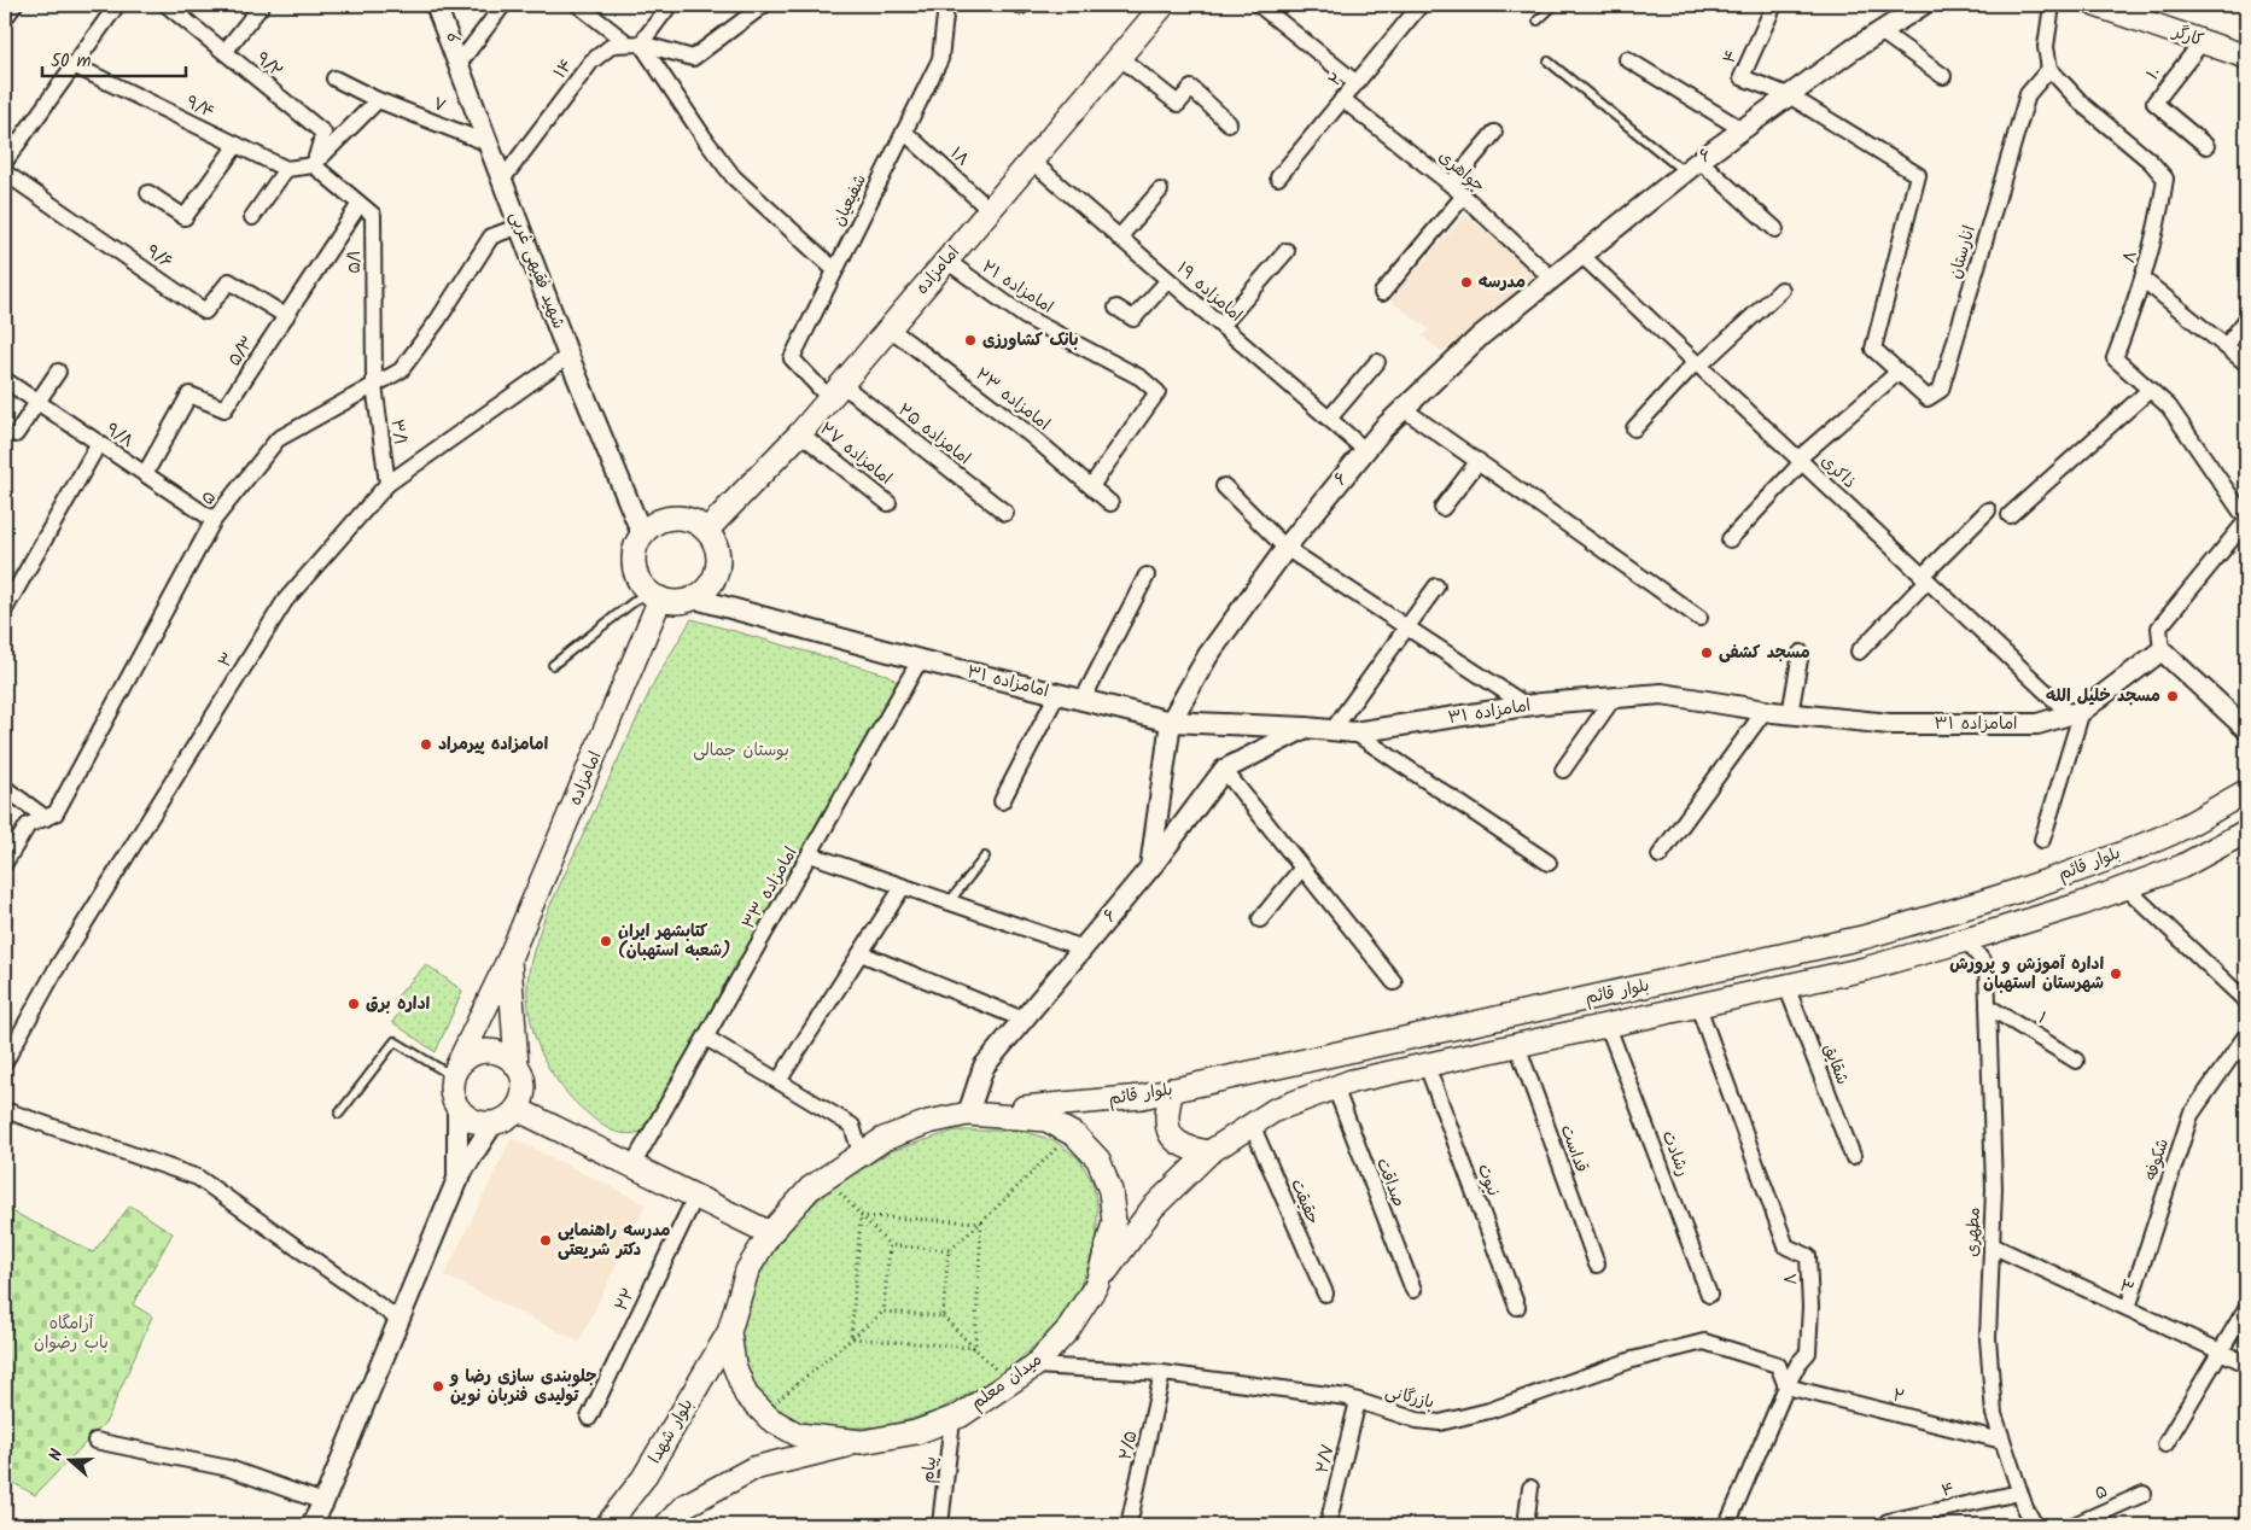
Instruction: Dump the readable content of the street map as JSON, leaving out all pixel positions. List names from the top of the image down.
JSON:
{
  "streets": {
    "main road": [
      "کارگر",
      "امامزاده",
      "بلوار قائم",
      "میدان معلم",
      "بلوار شهدا"
    ],
    "street": [
      "۹",
      "۴",
      "۹/۲",
      "۱۴",
      "۱۰",
      "۲",
      "۷",
      "۹/۴",
      "۶",
      "۱۸",
      "جواهری",
      "شفیعیان",
      "انارستان",
      "۹/۶",
      "۸",
      "۵/۱",
      "شهید فقیهی غربی",
      "امامزاده ۲۱",
      "امامزاده ۱۹",
      "۵/۳",
      "امامزاده ۲۳",
      "۳/۱",
      "امامزاده ۲۵",
      "۹/۸",
      "امامزاده ۲۷",
      "ذاکری",
      "۵",
      "۳",
      "امامزاده ۳۱",
      "امامزاده ۳۳",
      "۱",
      "شقایق",
      "قداست",
      "رشادت",
      "شکوفه",
      "نبوت",
      "صداقت",
      "حقیقت",
      "مطهری",
      "۲۲",
      "بازرگانی",
      "۲/۵",
      "۲/۷",
      "پیام"
    ]
  },
  "crossings": [
    ["کارگر", "۱۰"],
    ["۹", "شهید فقیهی غربی"],
    ["۴", "۶"],
    ["۴", "مطهری"],
    ["۹/۲", "۵/۱"],
    ["۱۴", "شهید فقیهی غربی"],
    ["۲", "جواهری"],
    ["۲", "۸"],
    ["۲", "مطهری"],
    ["۲", "بازرگانی"],
    ["۷", "شهید فقیهی غربی"],
    ["۶", "جواهری"],
    ["۶", "امامزاده ۱۹"],
    ["۶", "ذاکری"],
    ["۶", "امامزاده ۳۱"],
    ["۶", "بلوار قائم"],
    ["۶", "میدان معلم"],
    ["۱۸", "شفیعیان"],
    ["۱۸", "امامزاده"],
    ["شفیعیان", "امامزاده"],
    ["شفیعیان", "امامزاده ۲۵"],
    ["انارستان", "۸"],
    ["۹/۶", "۵/۳"],
    ["۸", "بلوار قائم"],
    ["۸", "بازرگانی"],
    ["۵/۱", "۵/۳"],
    ["۵/۱", "۳/۱"],
    ["۵/۱", "۵"],
    ["شهید فقیهی غربی", "امامزاده"],
    ["شهید فقیهی غربی", "۵"],
    ["شهید فقیهی غربی", "۳"],
    ["شهید فقیهی غربی", "امامزاده ۳۱"],
    ["امامزاده", "امامزاده ۲۱"],
    ["امامزاده", "امامزاده ۱۹"],
    ["امامزاده", "امامزاده ۲۳"],
    ["امامزاده", "امامزاده ۲۵"],
    ["امامزاده", "امامزاده ۲۷"],
    ["امامزاده", "امامزاده ۳۱"],
    ["امامزاده ۲۱", "امامزاده ۲۳"],
    ["۵/۳", "۹/۸"],
    ["۳/۱", "۵"],
    ["۳/۱", "۳"],
    ["۹/۸", "۵"],
    ["ذاکری", "امامزاده ۳۱"],
    ["۳", "شکوفه"],
    ["۳", "مطهری"],
    ["امامزاده ۳۱", "امامزاده ۳۳"],
    ["بلوار قائم", "شقایق"],
    ["بلوار قائم", "قداست"],
    ["بلوار قائم", "رشادت"],
    ["بلوار قائم", "نبوت"],
    ["بلوار قائم", "صداقت"],
    ["بلوار قائم", "حقیقت"],
    ["بلوار قائم", "مطهری"],
    ["بلوار قائم", "میدان معلم"],
    ["۱", "مطهری"],
    ["میدان معلم", "بازرگانی"],
    ["میدان معلم", "بلوار شهدا"],
    ["میدان معلم", "پیام"],
    ["بازرگانی", "۲/۵"],
    ["بازرگانی", "۲/۷"]
  ],
  "parks": ["بوستان جمالی", "آرامگاه باب رضوان"],
  "places": [
    "مدرسه",
    "بانک کشاورزی",
    "مسجد کشفی",
    "مسجد خلیل الله",
    "امامزاده پیرمراد",
    "کتابشهر ایران (شعبه استهبان)",
    "اداره آموزش و پرورش شهرستان استهبان",
    "اداره برق",
    "مدرسه راهنمایی دکتر شریعتی",
    "جلوبندی سازی رضا و تولیدی فنربان نوین"
  ],
  "scale_bar": "50 m",
  "north": "left"
}
